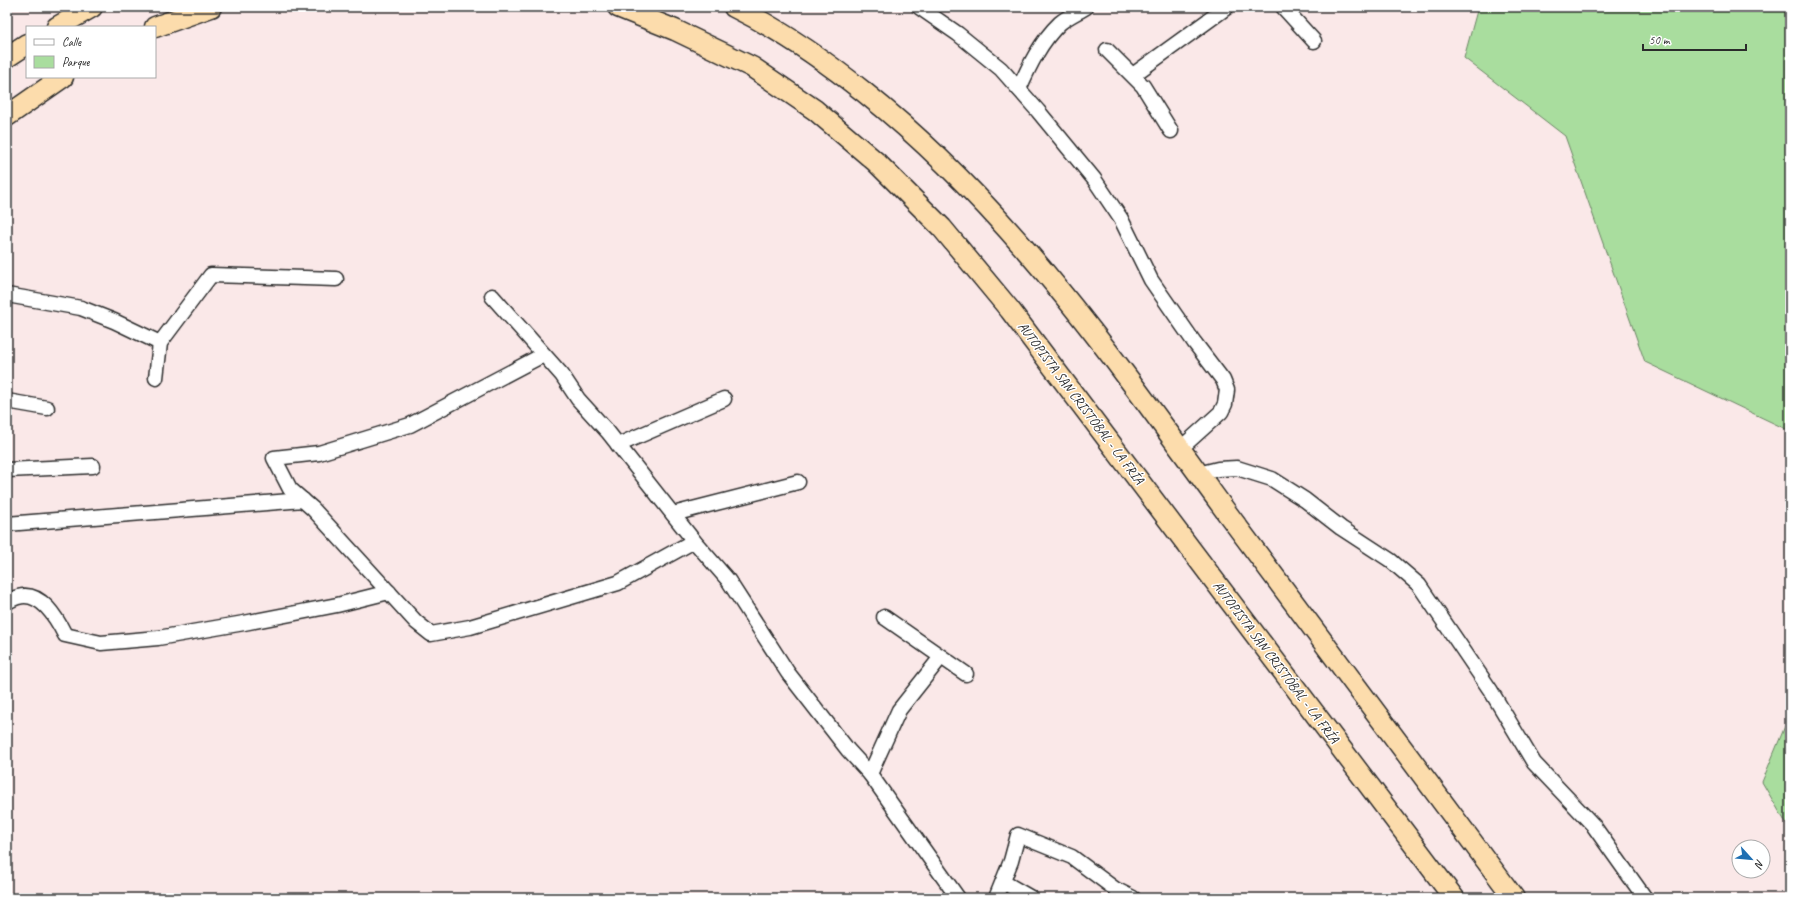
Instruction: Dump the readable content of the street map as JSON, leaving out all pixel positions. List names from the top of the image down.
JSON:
{
  "streets": {
    "highway": ["AUTOPISTA SAN CRISTÓBAL - LA FRÍA"]
  },
  "legend": ["Calle", "Parque"],
  "scale_bar": "50 m",
  "north": "bottom right"
}
